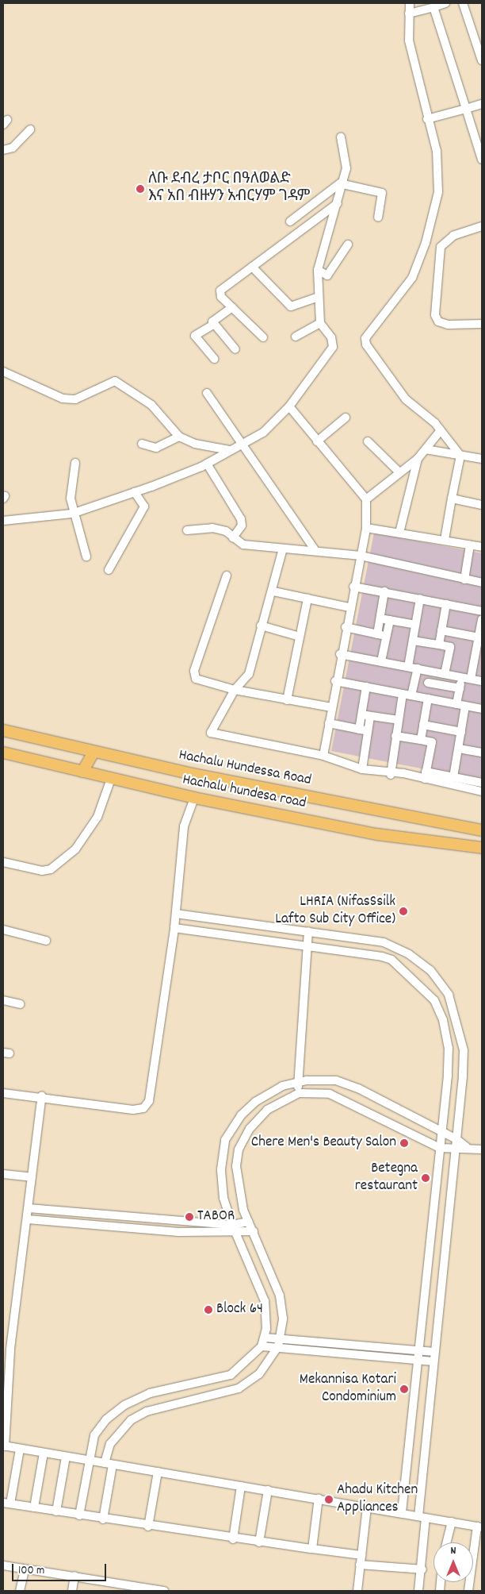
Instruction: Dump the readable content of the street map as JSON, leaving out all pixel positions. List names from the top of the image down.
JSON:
{
  "streets": {
    "main road": ["Hachalu Hundessa Road", "Hachalu hundesa road"]
  },
  "places": [
    "ለቡ ደብረ ታቦር በዓለወልድ እና አበ ብዙሃን አብርሃም ገዳም",
    "LHRIA (NifasSsilk Lafto Sub City Office)",
    "Chere Men's Beauty Salon",
    "Betegna restaurant",
    "TABOR",
    "Block 64",
    "Mekannisa Kotari Condominium",
    "Ahadu Kitchen Appliances"
  ],
  "scale_bar": "100 m",
  "north": "top"
}
